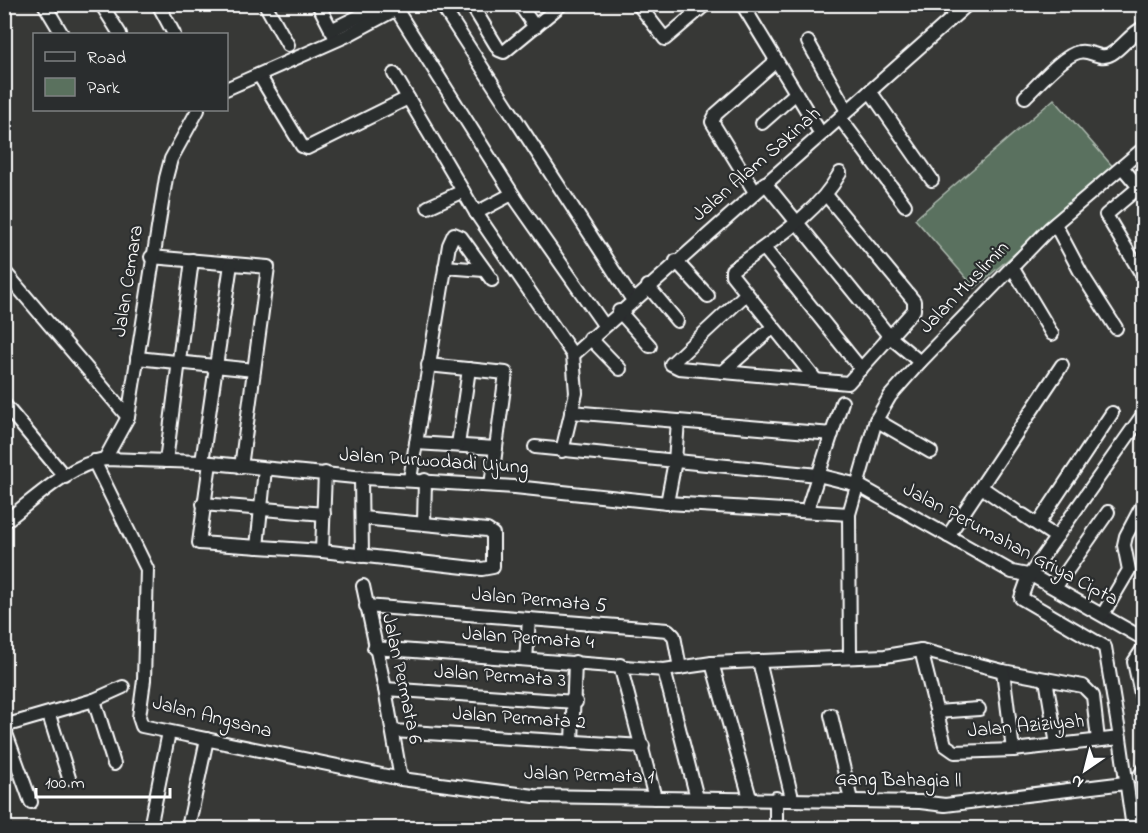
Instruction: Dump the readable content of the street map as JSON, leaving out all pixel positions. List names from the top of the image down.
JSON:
{
  "streets": {
    "street": [
      "Jalan Alam Sakinah",
      "Jalan Cemara",
      "Jalan Muslimin",
      "Jalan Purwodadi Ujung",
      "Jalan Perumahan Griya Cipta",
      "Jalan Permata 5",
      "Jalan Permata 4",
      "Jalan Permata 3",
      "Jalan Permata 6",
      "Jalan Angsana",
      "Jalan Permata 2",
      "Jalan Aziziyah",
      "Jalan Permata 1",
      "Gang Bahagia ll"
    ]
  },
  "crossings": [
    ["Jalan Cemara", "Jalan Purwodadi Ujung"],
    ["Jalan Cemara", "Jalan Angsana"],
    ["Jalan Muslimin", "Jalan Perumahan Griya Cipta"],
    ["Jalan Purwodadi Ujung", "Jalan Angsana"],
    ["Jalan Permata 5", "Jalan Permata 4"],
    ["Jalan Permata 5", "Jalan Permata 6"],
    ["Jalan Permata 4", "Jalan Permata 6"],
    ["Jalan Permata 4", "Jalan Aziziyah"],
    ["Jalan Permata 3", "Jalan Permata 6"],
    ["Jalan Permata 6", "Jalan Angsana"],
    ["Jalan Permata 6", "Jalan Permata 2"],
    ["Jalan Permata 6", "Jalan Permata 1"],
    ["Jalan Angsana", "Jalan Permata 1"],
    ["Jalan Permata 1", "Gang Bahagia ll"]
  ],
  "legend": ["Road", "Park"],
  "scale_bar": "100 m",
  "north": "bottom left"
}
